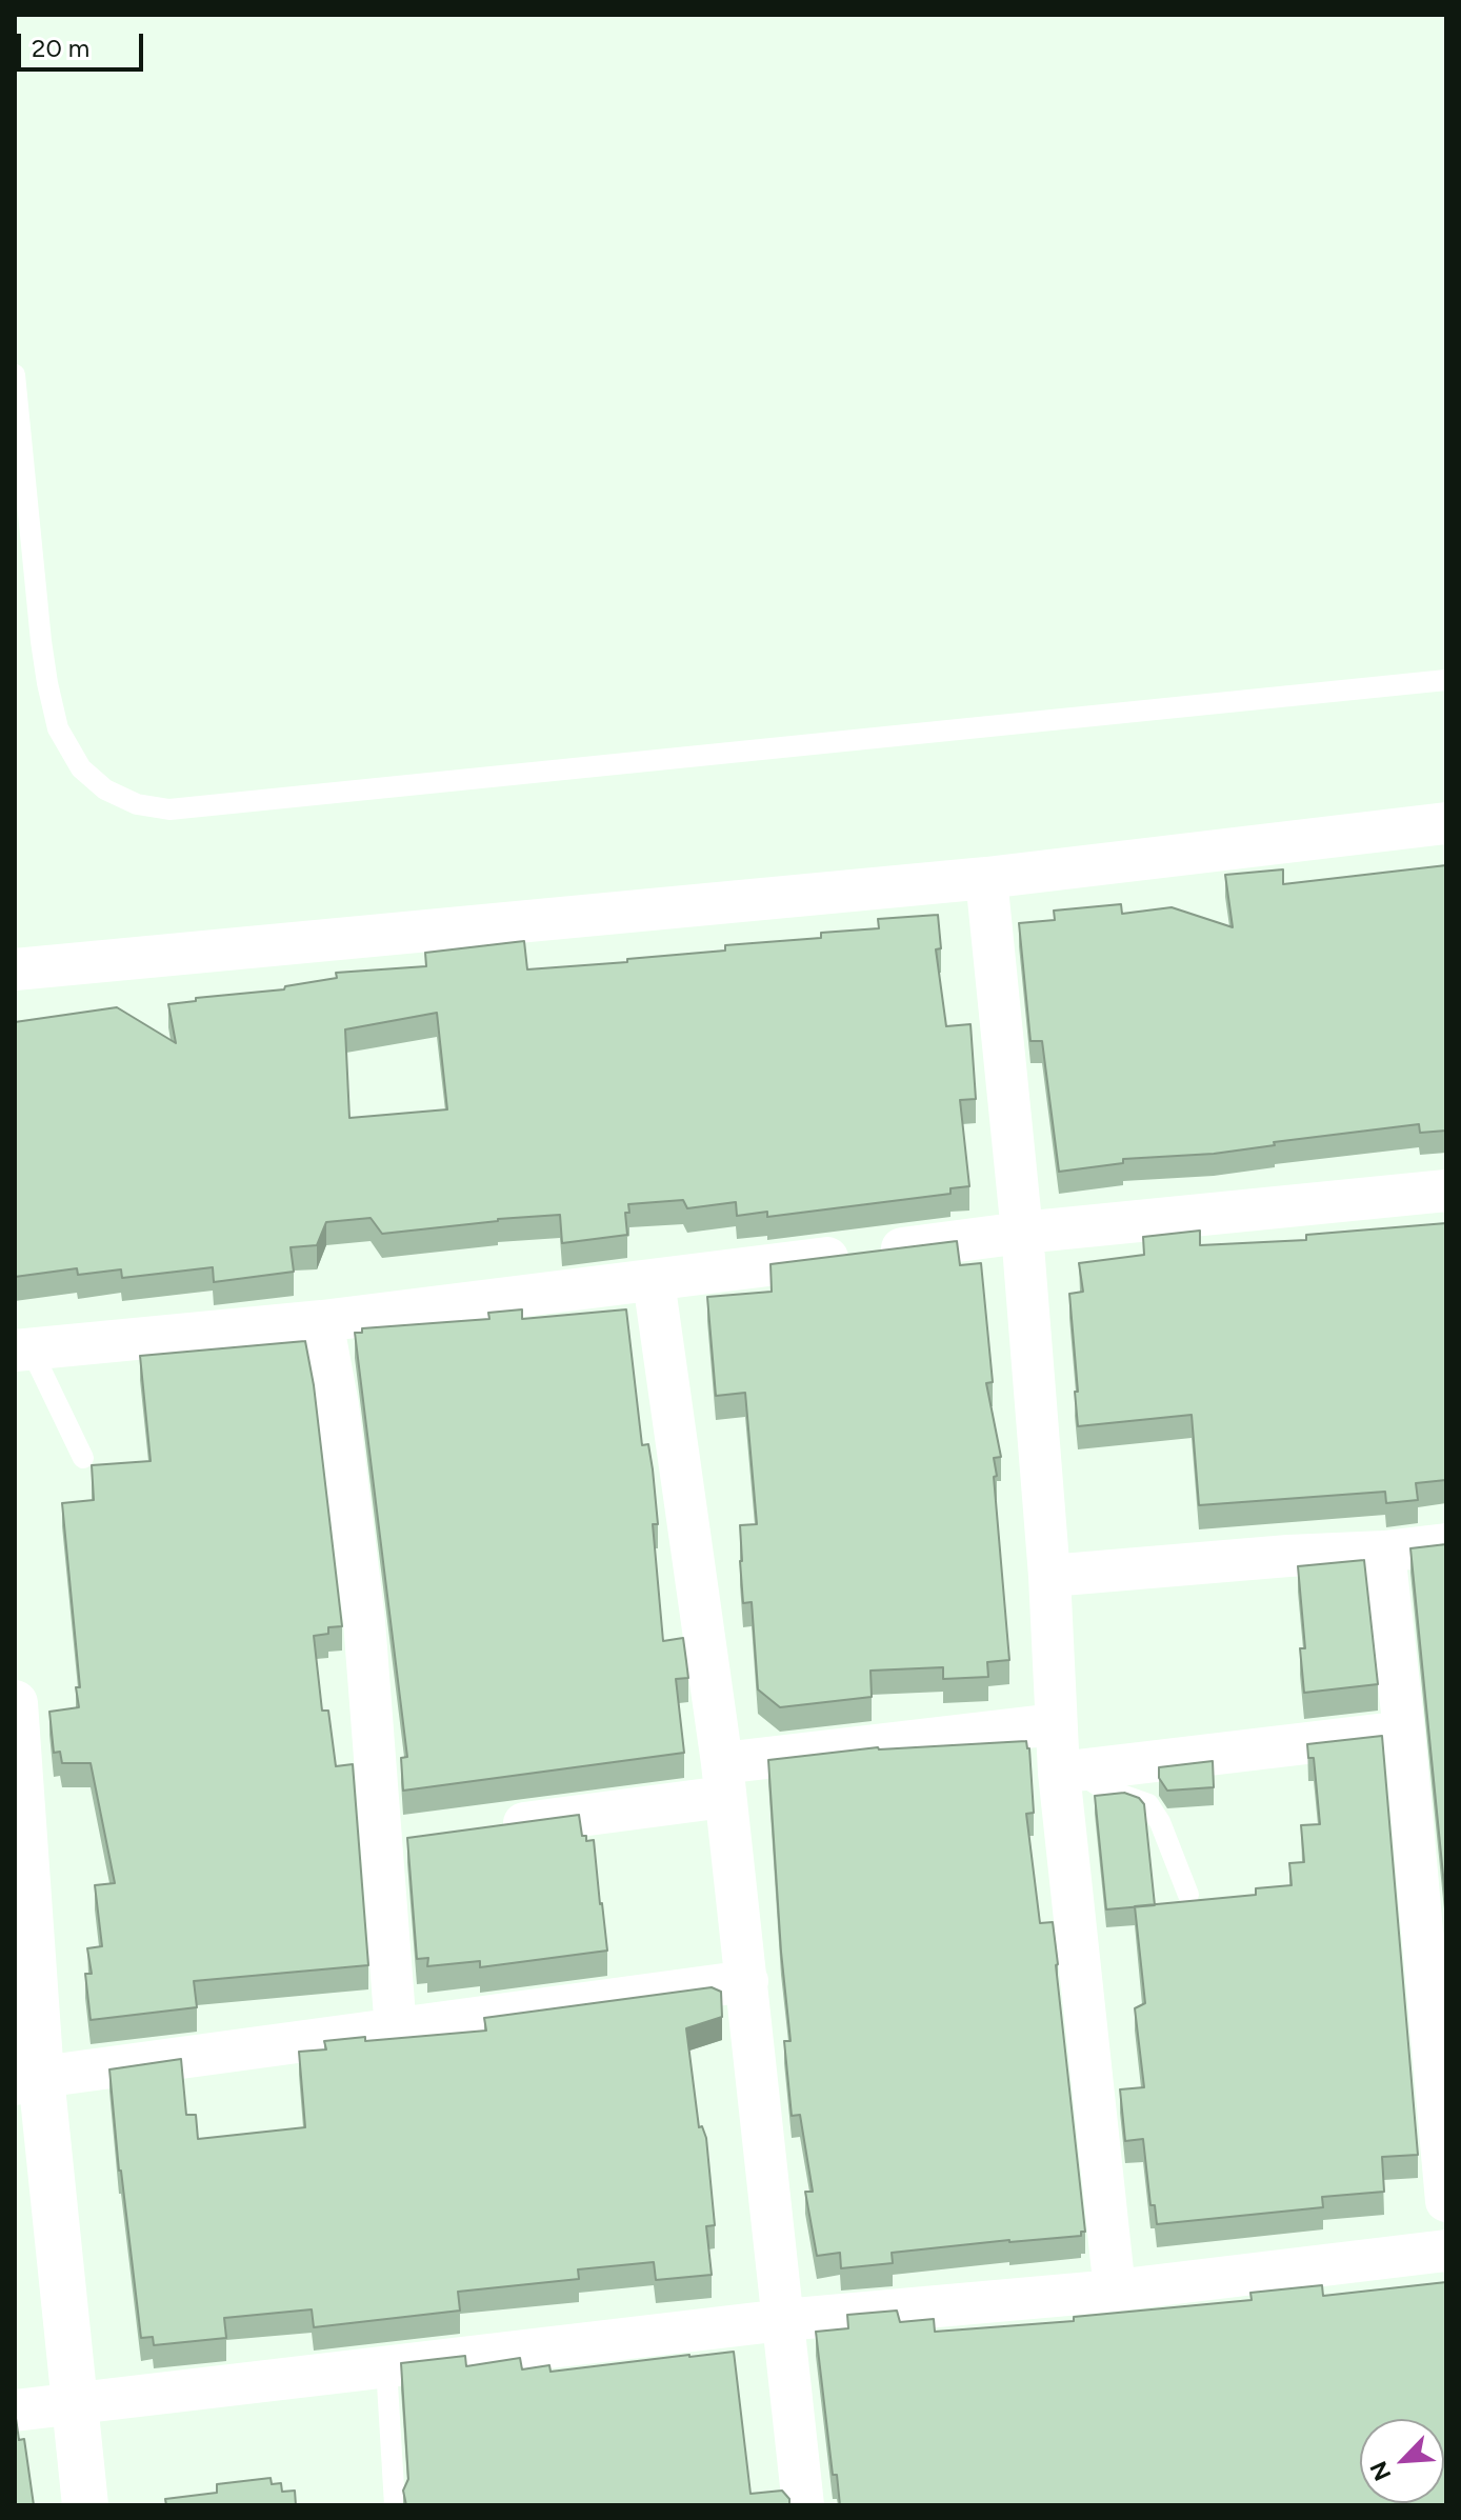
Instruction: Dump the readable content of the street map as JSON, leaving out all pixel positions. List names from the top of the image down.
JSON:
{
  "scale_bar": "20 m",
  "north": "bottom left"
}
